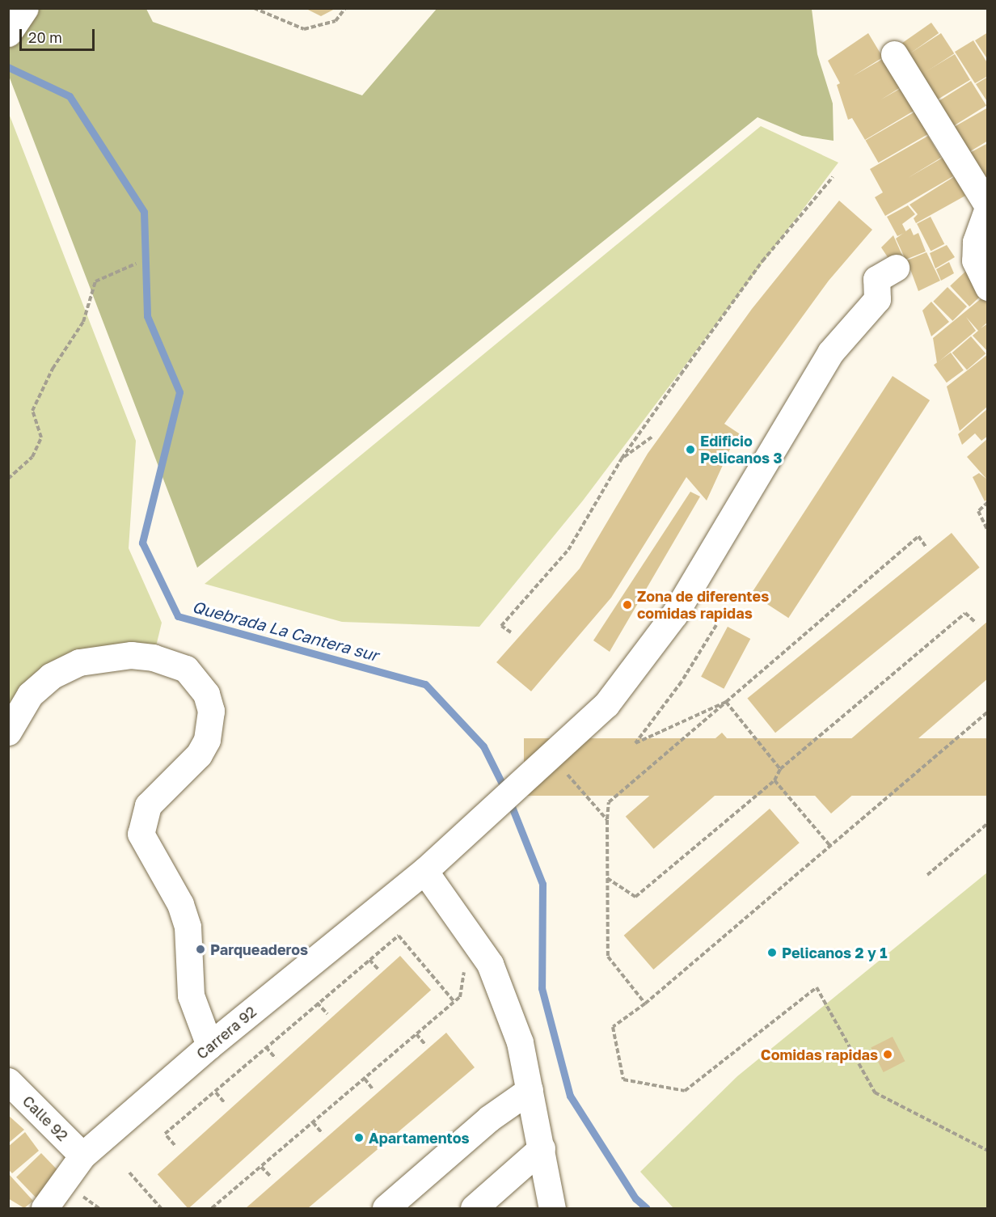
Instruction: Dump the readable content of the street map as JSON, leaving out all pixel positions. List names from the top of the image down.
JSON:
{
  "streets": {
    "street": ["Carrera 92", "Calle 92"]
  },
  "crossings": [
    ["Carrera 92", "Calle 92"]
  ],
  "water": ["Quebrada La Cantera sur"],
  "places": [
    "Edificio Pelicanos 3",
    "Zona de diferentes comidas rapidas",
    "Parqueaderos",
    "Pelicanos 2 y 1",
    "Comidas rapidas",
    "Apartamentos"
  ],
  "scale_bar": "20 m"
}
